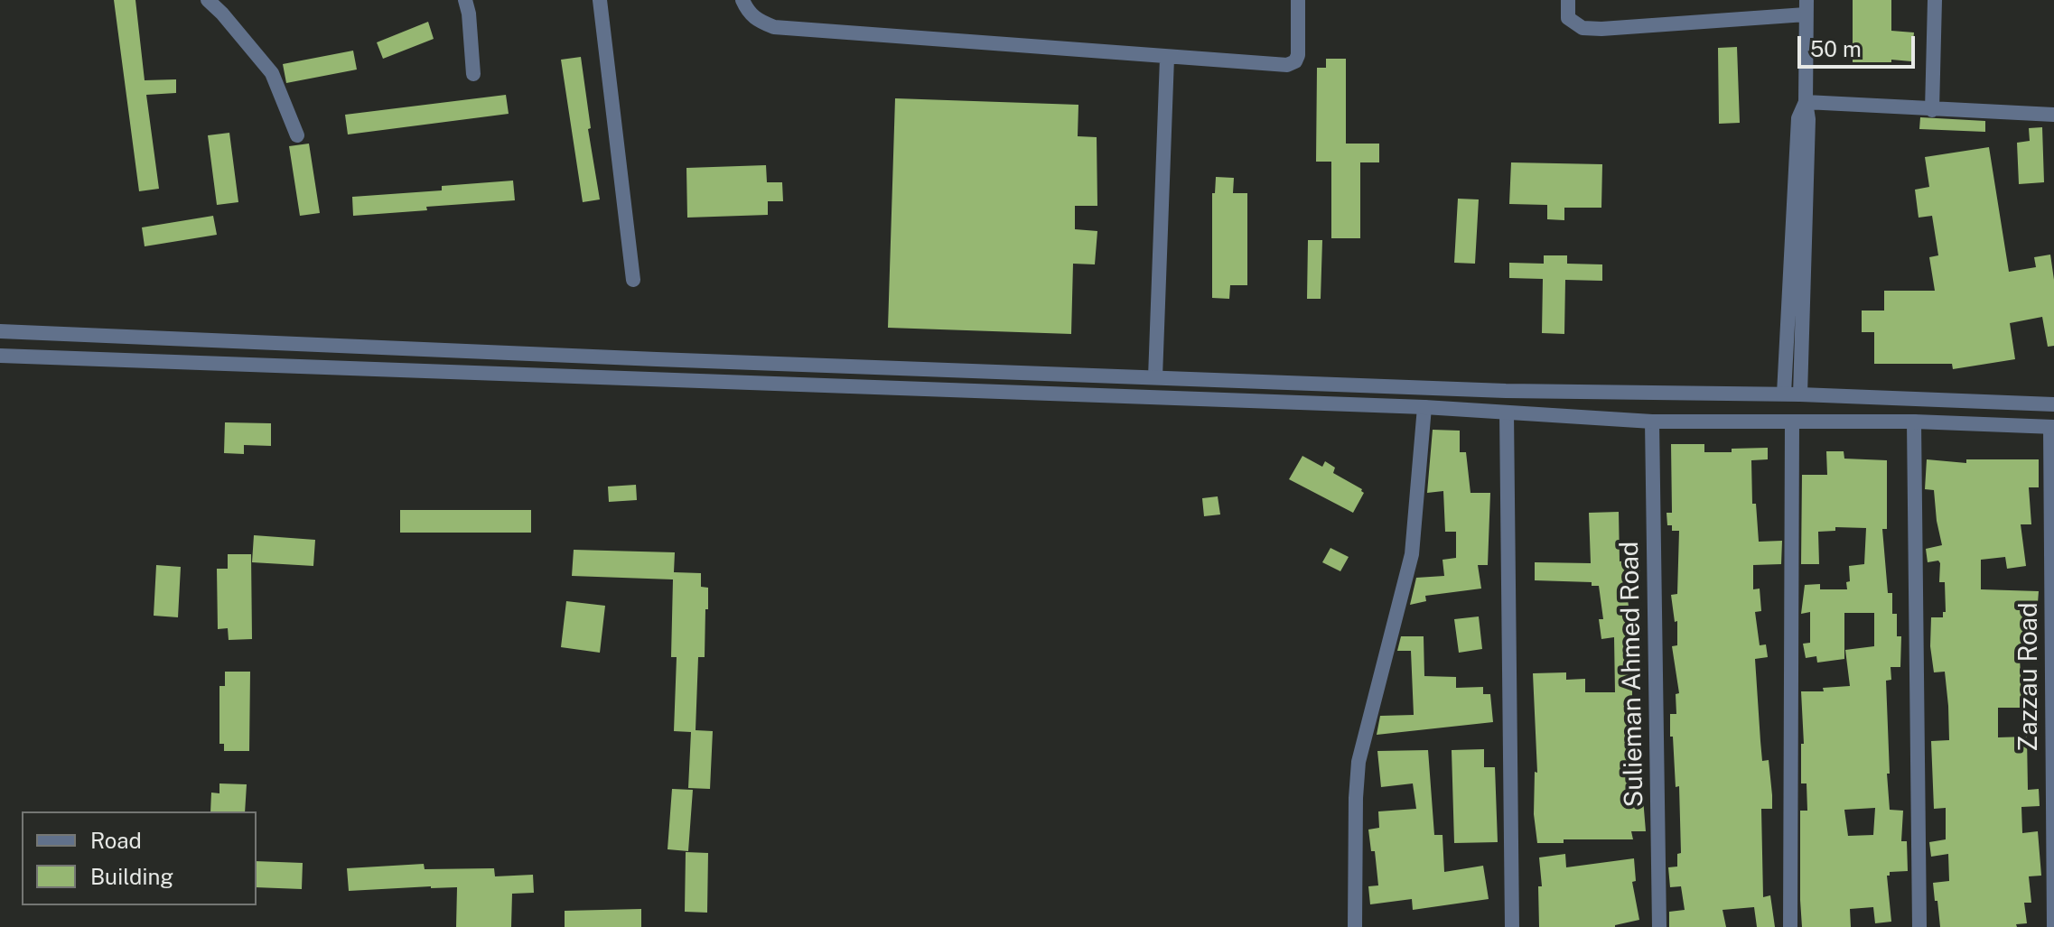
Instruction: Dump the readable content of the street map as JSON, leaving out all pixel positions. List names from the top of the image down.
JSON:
{
  "streets": {
    "street": ["Sulieman Ahmed Road", "Zazzau Road"]
  },
  "legend": ["Road", "Building"],
  "scale_bar": "50 m"
}
